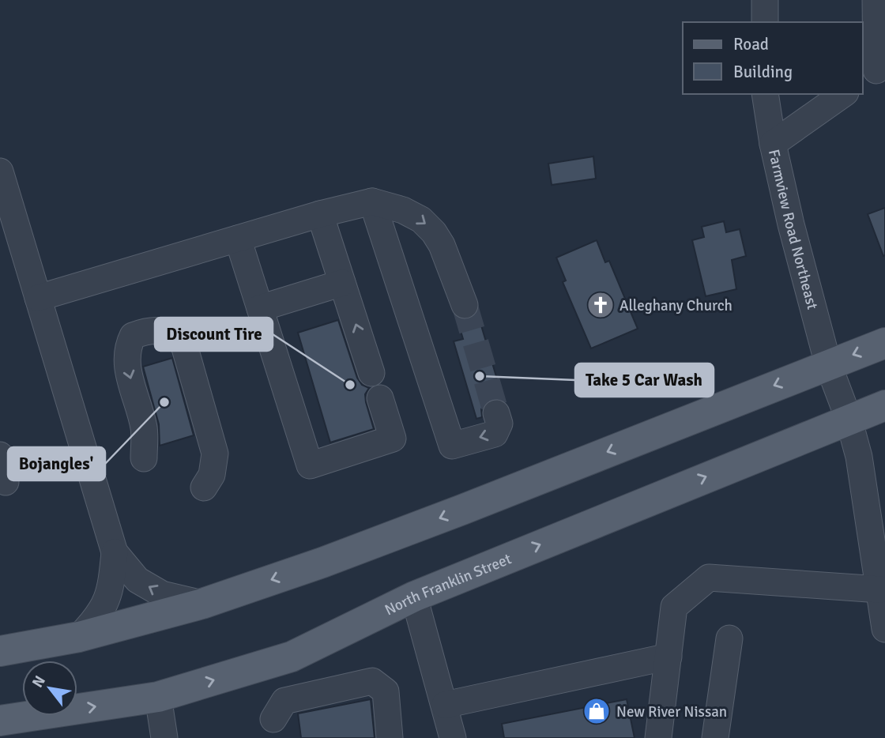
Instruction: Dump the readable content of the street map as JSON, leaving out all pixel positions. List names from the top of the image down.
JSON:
{
  "streets": {
    "main road": ["North Franklin Street"],
    "street": ["Farmview Road Northeast"]
  },
  "crossings": [
    ["Farmview Road Northeast", "North Franklin Street"]
  ],
  "places": {
    "church": ["Alleghany Church"],
    "other": ["Take 5 Car Wash", "Discount Tire", "Bojangles'"],
    "shop": ["New River Nissan"]
  },
  "legend": ["Road", "Building"],
  "north": "top left"
}
